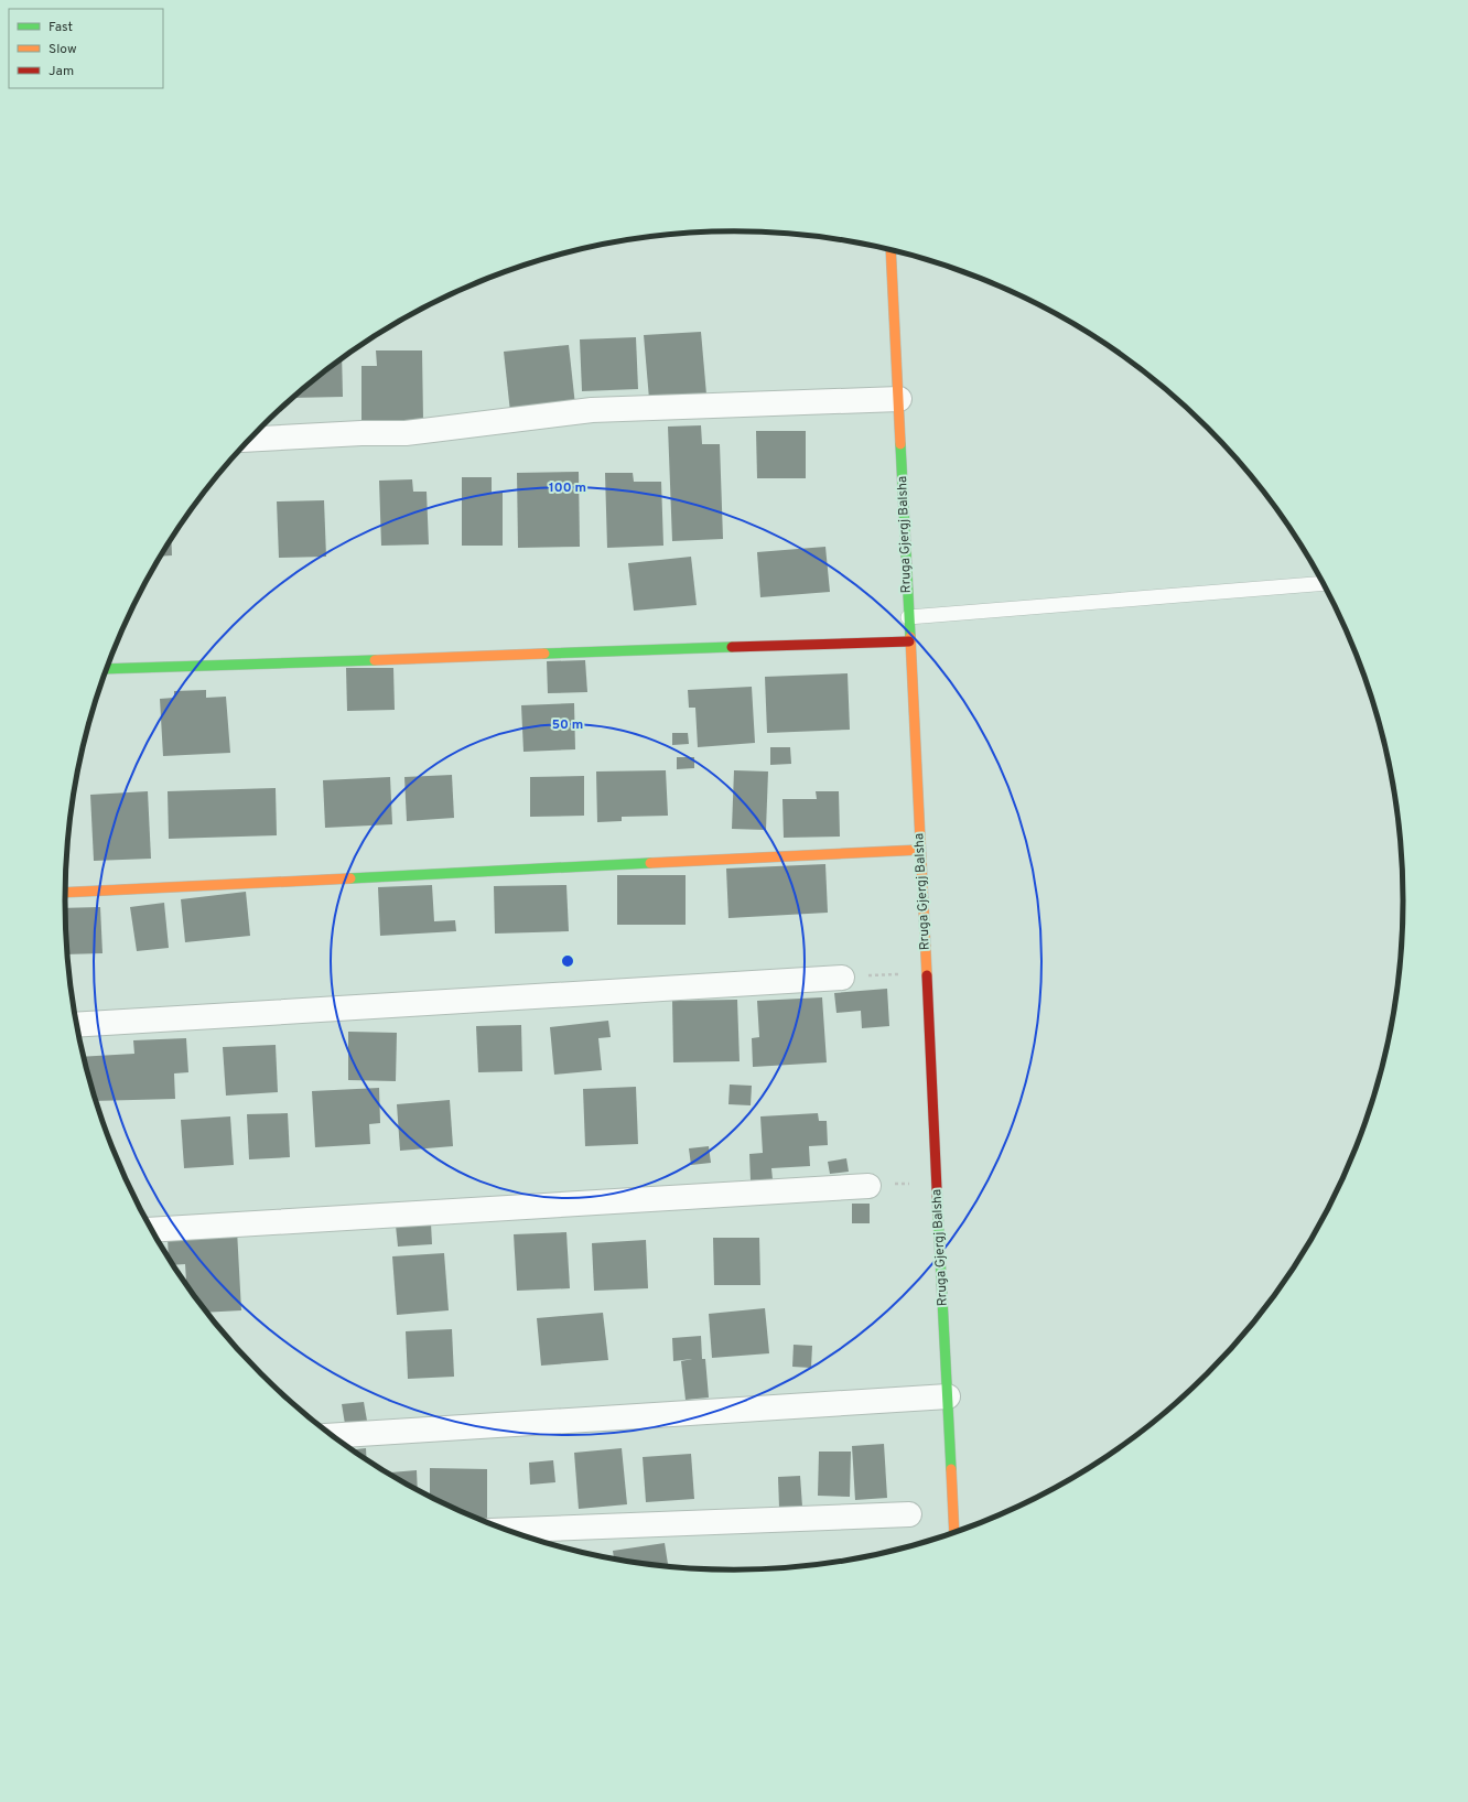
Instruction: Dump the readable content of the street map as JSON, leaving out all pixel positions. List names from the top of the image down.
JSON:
{
  "streets": {
    "street": ["Rruga Gjergj Balsha"]
  },
  "legend": ["Fast", "Slow", "Jam"],
  "rings": ["100 m", "50 m"]
}
